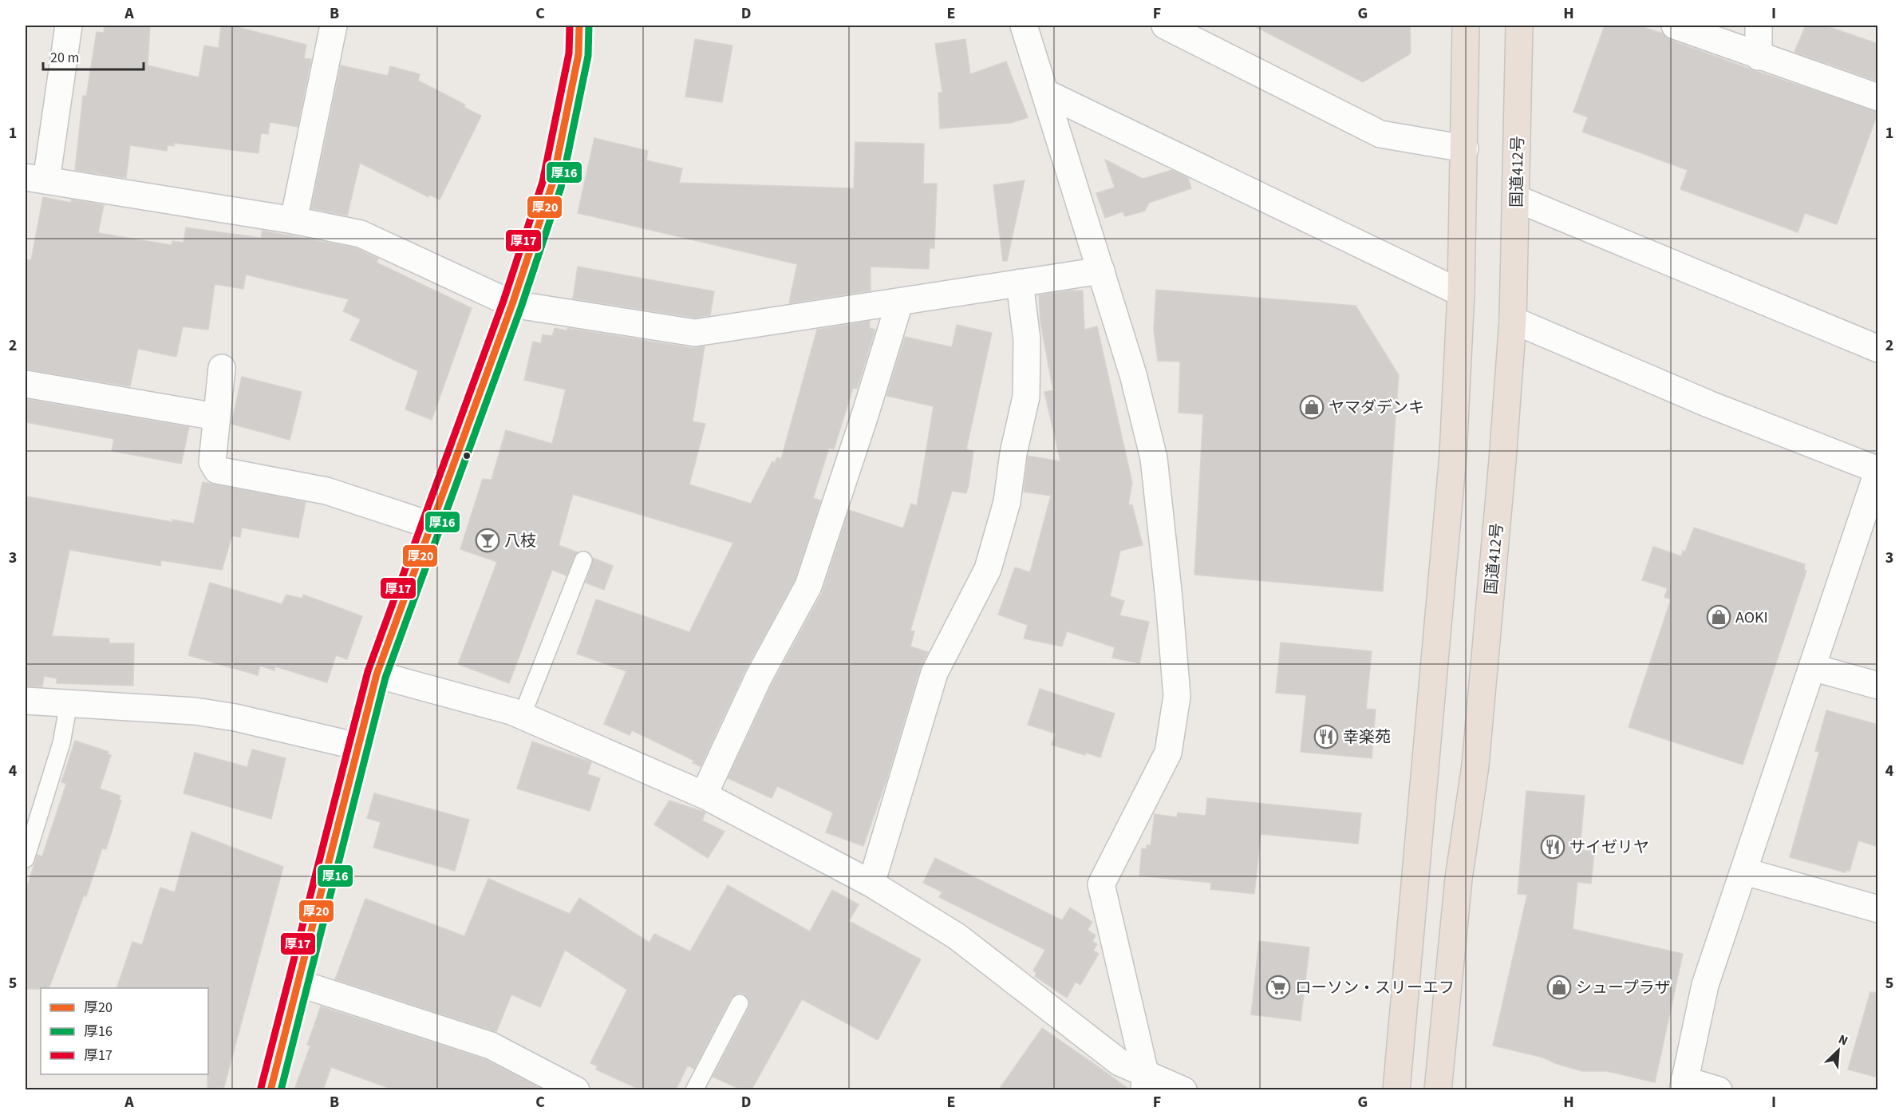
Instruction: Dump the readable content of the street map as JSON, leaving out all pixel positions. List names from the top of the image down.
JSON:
{
  "streets": {
    "highway": ["国道412号"]
  },
  "places": {
    "shop": ["ヤマダデンキ", "AOKI", "シュープラザ"],
    "bar": ["八枝"],
    "restaurant": ["幸楽苑", "サイゼリヤ"],
    "supermarket": ["ローソン・スリーエフ"]
  },
  "lines": ["transit line 厚20", "transit line 厚16", "transit line 厚17"],
  "legend": ["厚20", "厚16", "厚17"],
  "scale_bar": "20 m",
  "north": "top right",
  "grid": {
    "columns": [
      "A",
      "B",
      "C",
      "D",
      "E",
      "F",
      "G",
      "H",
      "I"
    ],
    "rows": [
      "1",
      "2",
      "3",
      "4",
      "5"
    ]
  }
}
